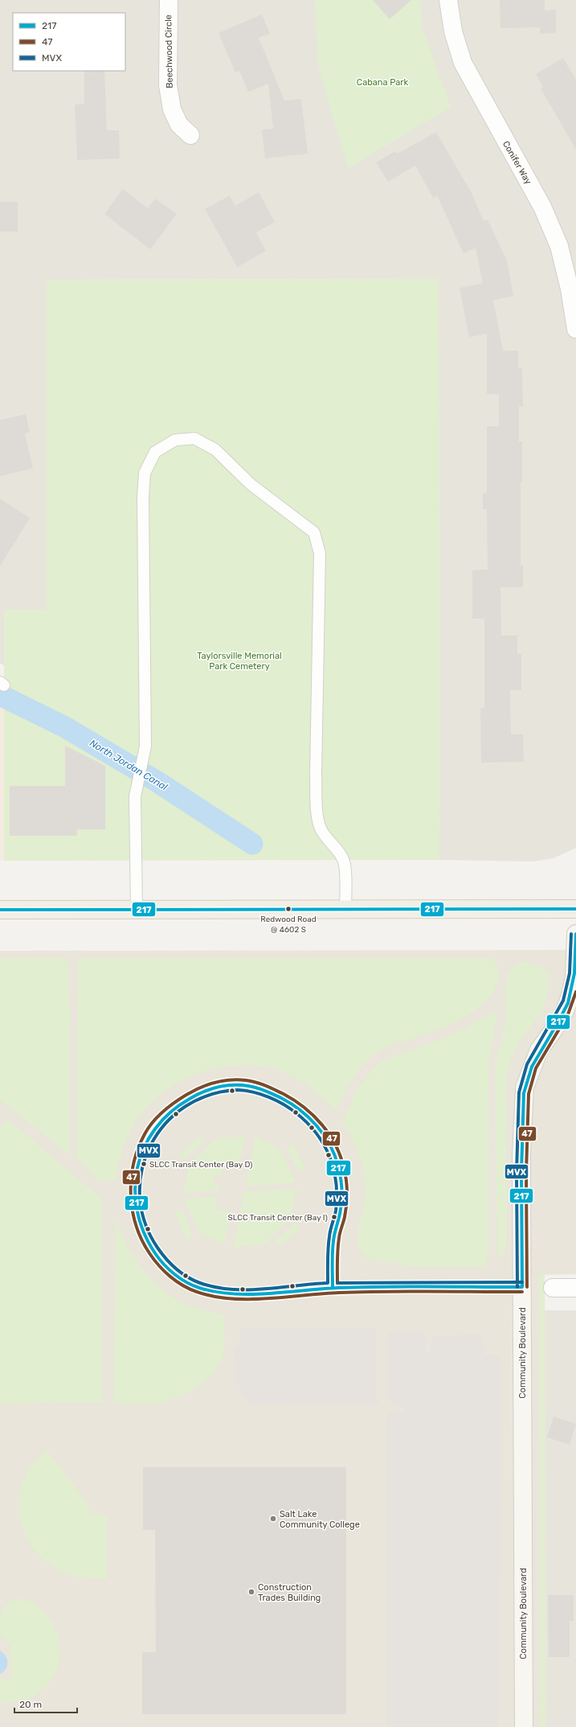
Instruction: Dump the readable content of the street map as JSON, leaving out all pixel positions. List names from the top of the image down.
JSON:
{
  "streets": {
    "street": ["Beechwood Circle", "Conifer Way", "Community Boulevard"]
  },
  "water": ["North Jordan Canal"],
  "parks": ["Cabana Park", "Taylorsville Memorial Park Cemetery"],
  "places": [
    "Redwood Road @ 4602 S",
    "SLCC Transit Center (Bay D)",
    "SLCC Transit Center (Bay I)",
    "Salt Lake Community College",
    "Construction Trades Building"
  ],
  "lines": ["transit line 217", "transit line MVX", "transit line 47"],
  "legend": ["217", "47", "MVX"],
  "scale_bar": "20 m"
}
